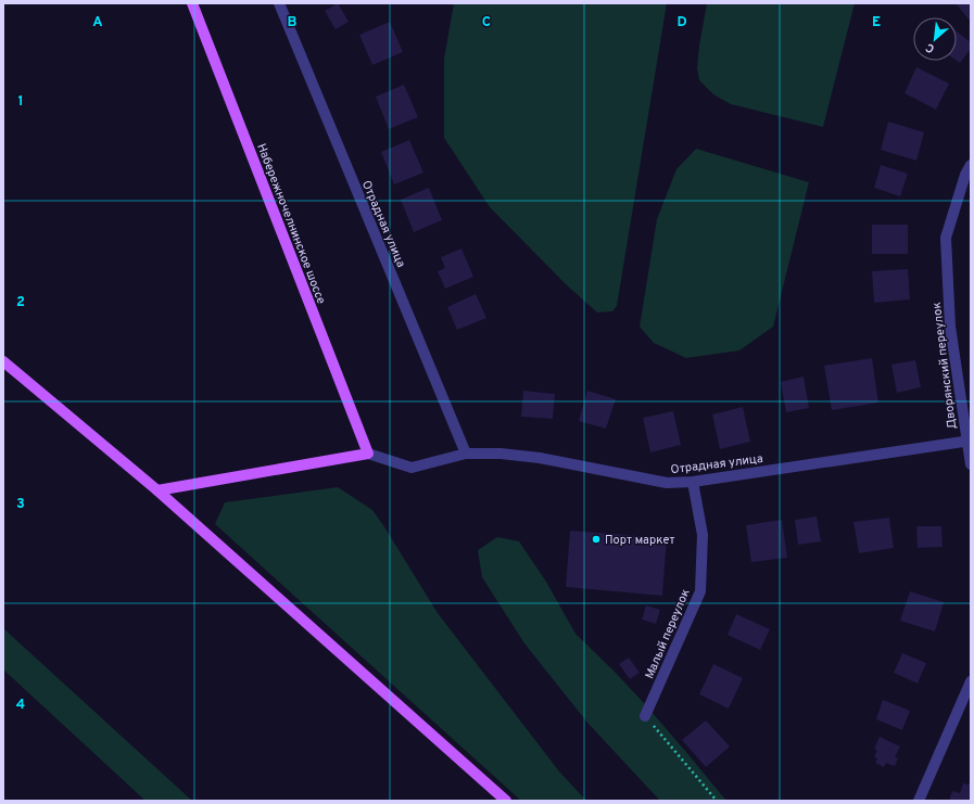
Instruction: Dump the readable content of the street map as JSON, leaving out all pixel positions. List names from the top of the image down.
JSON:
{
  "streets": {
    "main road": ["Набережночелнинское шоссе"],
    "street": ["Отрадная улица", "Дворянский переулок", "Малый переулок"]
  },
  "crossings": [
    ["Набережночелнинское шоссе", "Отрадная улица"],
    ["Отрадная улица", "Дворянский переулок"],
    ["Отрадная улица", "Малый переулок"]
  ],
  "places": ["Порт маркет"],
  "north": "bottom left",
  "grid": {
    "columns": [
      "A",
      "B",
      "C",
      "D",
      "E"
    ],
    "rows": [
      "1",
      "2",
      "3",
      "4"
    ]
  }
}
